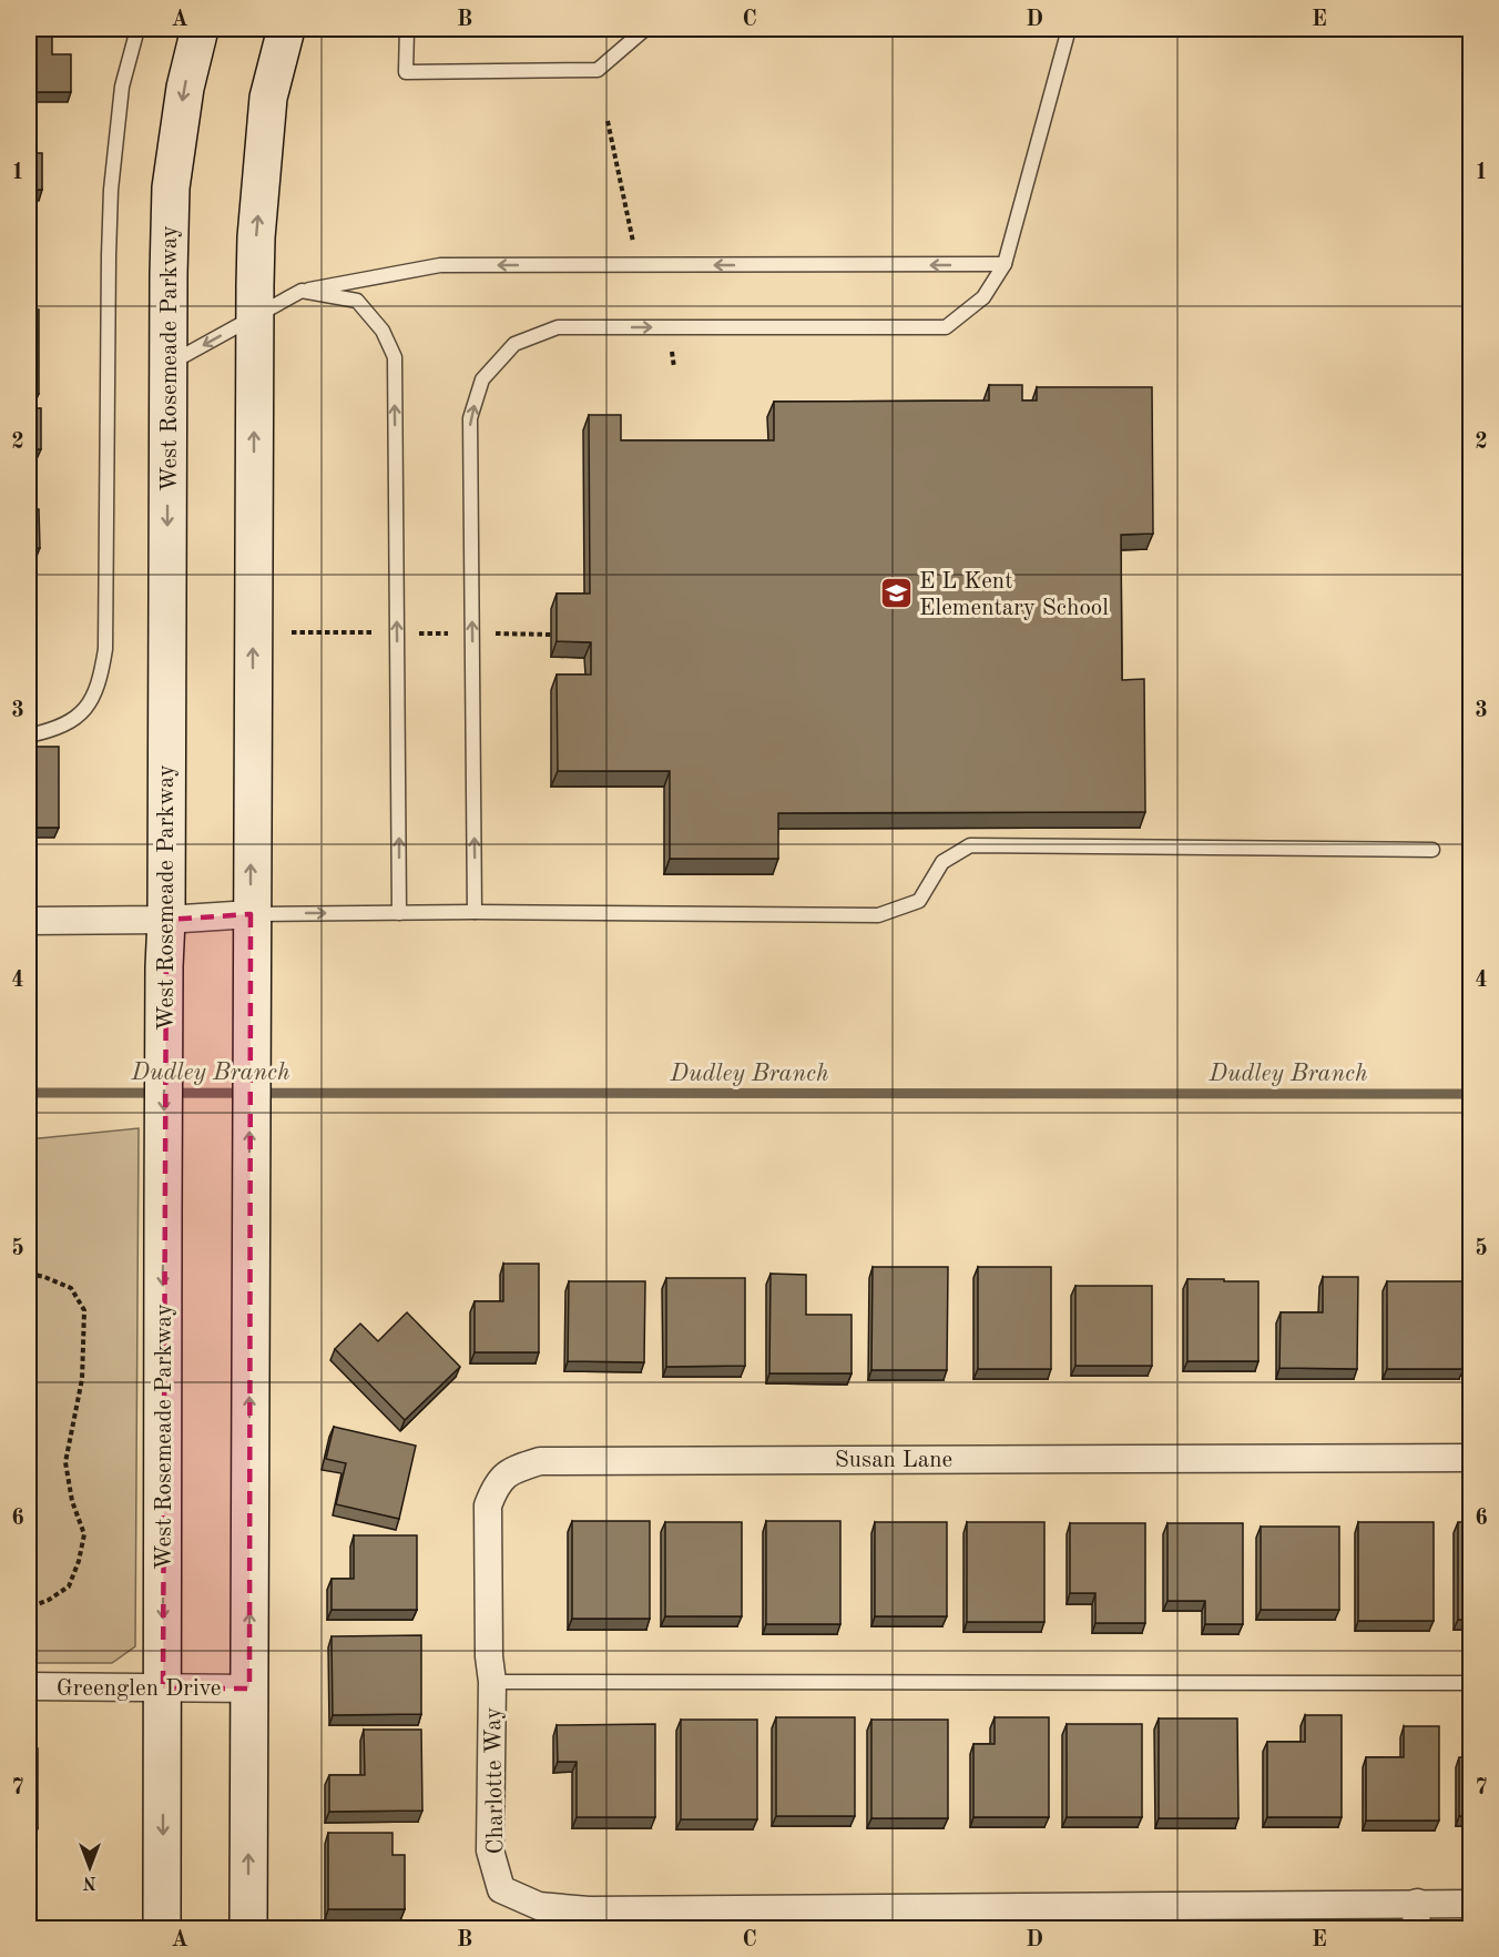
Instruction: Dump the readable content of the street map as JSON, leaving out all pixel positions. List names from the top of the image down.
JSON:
{
  "streets": {
    "main road": ["West Rosemeade Parkway"],
    "street": ["Susan Lane", "Greenglen Drive", "Charlotte Way"]
  },
  "crossings": [
    ["West Rosemeade Parkway", "Greenglen Drive"],
    ["Susan Lane", "Charlotte Way"]
  ],
  "water": ["Dudley Branch"],
  "places": {
    "school or university": ["E L Kent Elementary School"]
  },
  "north": "bottom",
  "grid": {
    "columns": [
      "A",
      "B",
      "C",
      "D",
      "E"
    ],
    "rows": [
      "1",
      "2",
      "3",
      "4",
      "5",
      "6",
      "7"
    ]
  }
}
